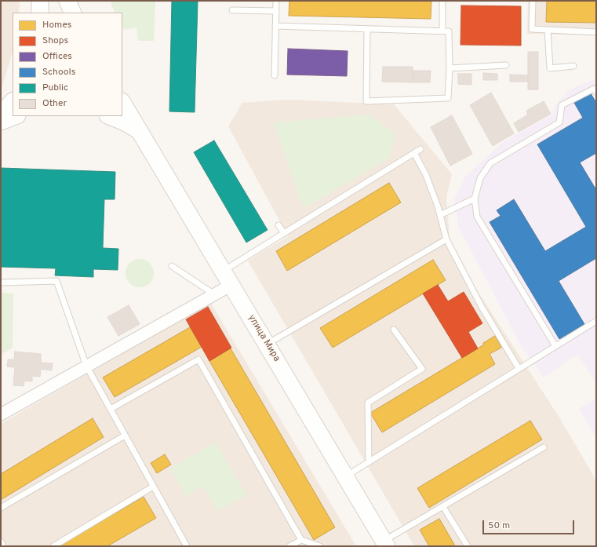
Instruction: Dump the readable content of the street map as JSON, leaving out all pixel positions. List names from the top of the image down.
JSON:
{
  "streets": {
    "street": ["улица Мира"]
  },
  "legend": [
    "Homes",
    "Shops",
    "Offices",
    "Schools",
    "Public",
    "Other"
  ],
  "scale_bar": "50 m"
}
